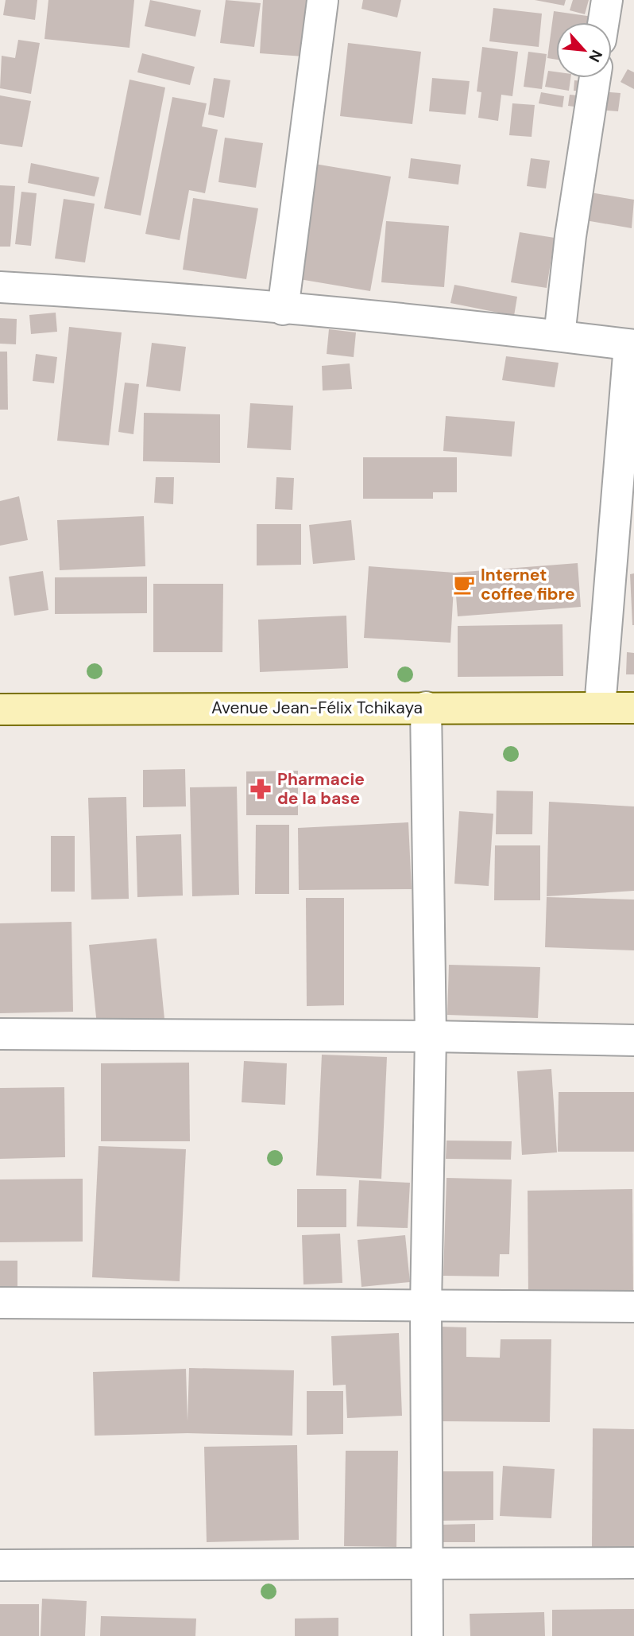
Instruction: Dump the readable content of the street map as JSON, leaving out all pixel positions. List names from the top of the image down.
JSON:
{
  "streets": {
    "street": ["Avenue Jean-Félix Tchikaya"]
  },
  "places": {
    "cafe": ["Internet coffee fibre"],
    "pharmacy": ["Pharmacie de la base"]
  },
  "north": "bottom right"
}
